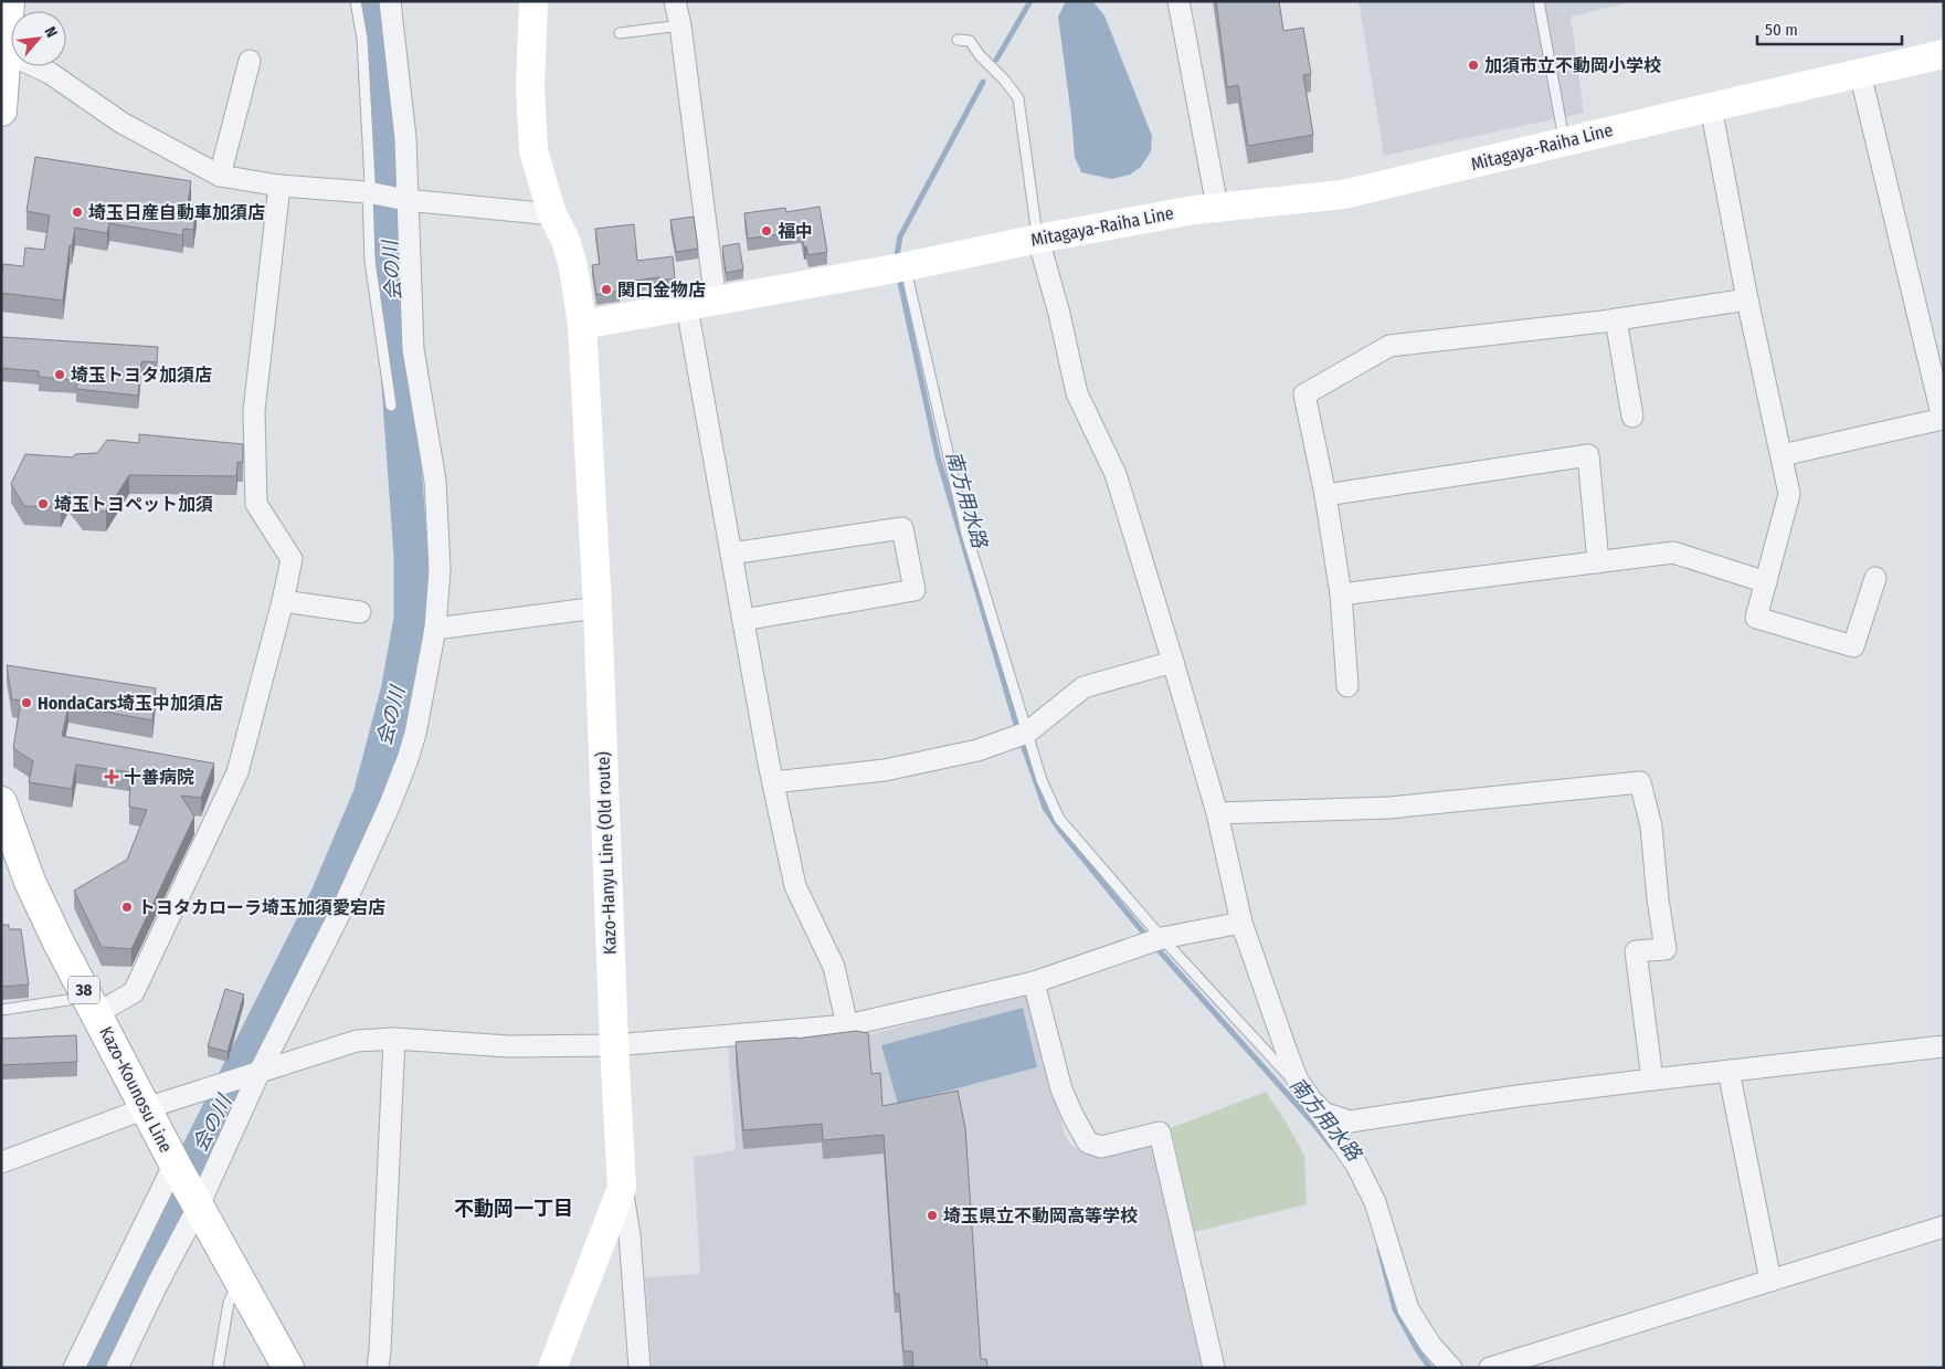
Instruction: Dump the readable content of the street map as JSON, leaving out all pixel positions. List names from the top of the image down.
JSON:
{
  "streets": {
    "main road": [
      "Mitagaya-Raiha Line",
      "Kazo-Hanyu Line (Old route)",
      "38",
      "Kazo-Kounosu Line"
    ]
  },
  "crossings": [
    ["Mitagaya-Raiha Line", "Kazo-Hanyu Line (Old route)"]
  ],
  "districts": ["不動岡一丁目"],
  "water": ["会の川", "南方用水路"],
  "places": {
    "other": [
      "加須市立不動岡小学校",
      "埼玉日産自動車加須店",
      "福中",
      "関口金物店",
      "埼玉トヨタ加須店",
      "埼玉トヨペット加須",
      "HondaCars埼玉中加須店",
      "トヨタカローラ埼玉加須愛宕店",
      "埼玉県立不動岡高等学校"
    ],
    "health": ["十善病院"]
  },
  "scale_bar": "50 m",
  "north": "top right"
}
